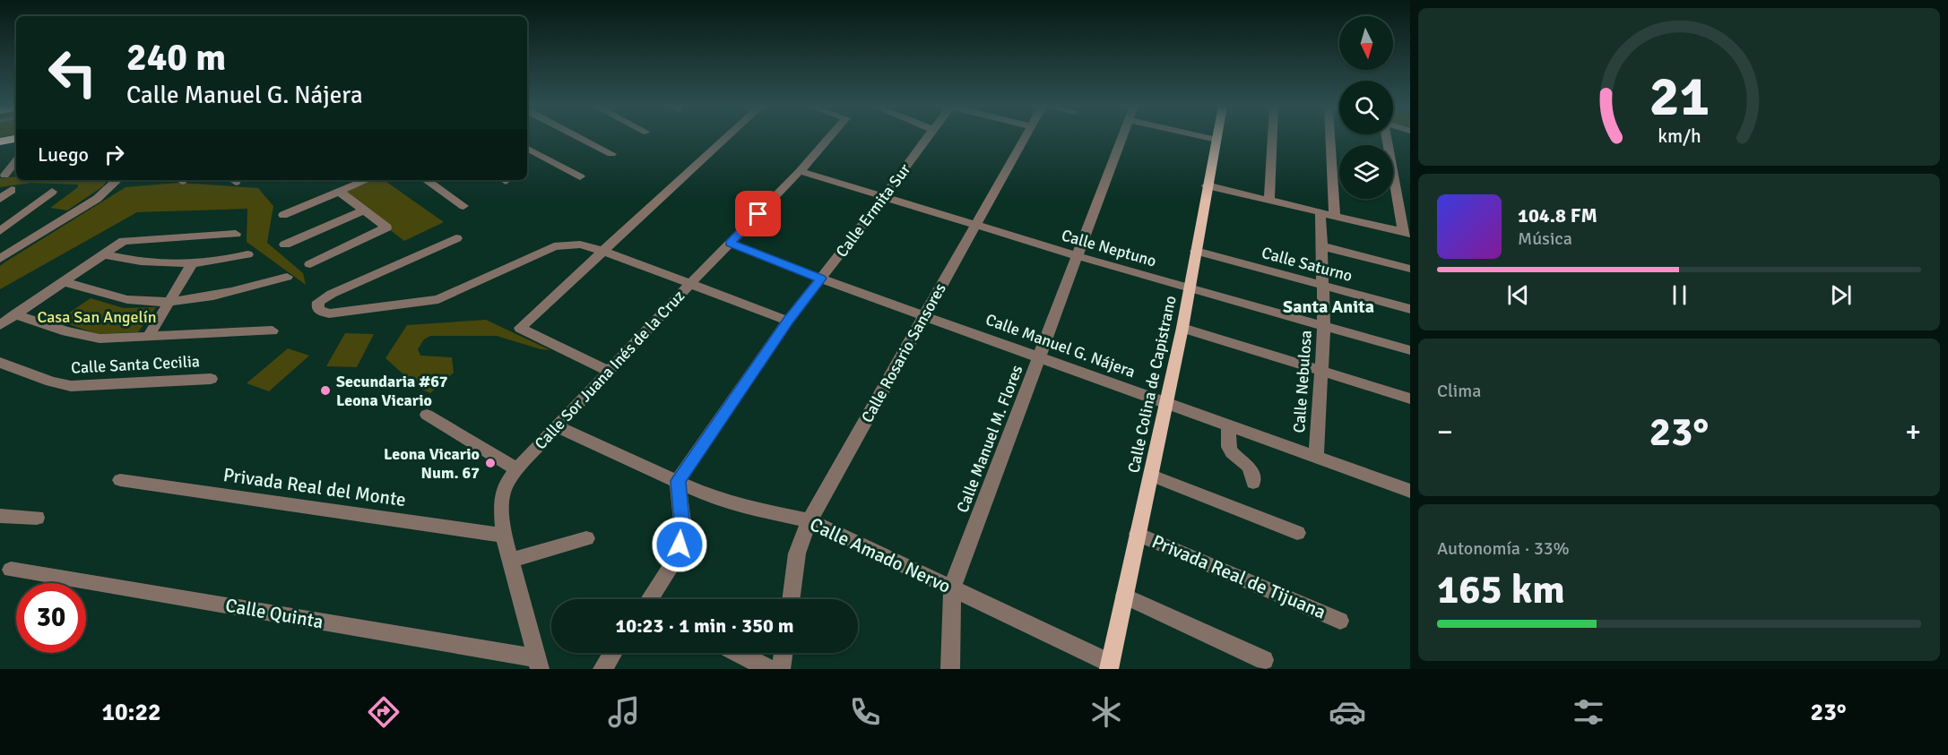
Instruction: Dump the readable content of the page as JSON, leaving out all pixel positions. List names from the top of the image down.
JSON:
{
  "streets": {
    "main road": ["Calle Colina de Capistrano"],
    "street": [
      "Calle Ermita Sur",
      "Calle Neptuno",
      "Calle Saturno",
      "Calle Manuel G. Nájera",
      "Calle Rosario Sansores",
      "Calle Santa Cecilia",
      "Calle Sor Juana Inés de la Cruz",
      "Calle Nebulosa",
      "Calle Manuel M. Flores",
      "Privada Real del Monte",
      "Calle Amado Nervo",
      "Privada Real de Tijuana",
      "Calle Quinta"
    ]
  },
  "crossings": [
    ["Calle Ermita Sur", "Calle Neptuno"],
    ["Calle Ermita Sur", "Calle Manuel G. Nájera"],
    ["Calle Ermita Sur", "Calle Amado Nervo"],
    ["Calle Neptuno", "Calle Rosario Sansores"],
    ["Calle Neptuno", "Calle Sor Juana Inés de la Cruz"],
    ["Calle Neptuno", "Calle Nebulosa"],
    ["Calle Neptuno", "Calle Colina de Capistrano"],
    ["Calle Neptuno", "Calle Manuel M. Flores"],
    ["Calle Saturno", "Calle Nebulosa"],
    ["Calle Saturno", "Calle Colina de Capistrano"],
    ["Calle Manuel G. Nájera", "Calle Rosario Sansores"],
    ["Calle Manuel G. Nájera", "Calle Sor Juana Inés de la Cruz"],
    ["Calle Manuel G. Nájera", "Calle Nebulosa"],
    ["Calle Manuel G. Nájera", "Calle Colina de Capistrano"],
    ["Calle Manuel G. Nájera", "Calle Manuel M. Flores"],
    ["Calle Rosario Sansores", "Calle Amado Nervo"],
    ["Calle Sor Juana Inés de la Cruz", "Privada Real del Monte"],
    ["Calle Sor Juana Inés de la Cruz", "Calle Amado Nervo"],
    ["Calle Sor Juana Inés de la Cruz", "Calle Quinta"],
    ["Calle Colina de Capistrano", "Calle Amado Nervo"],
    ["Calle Colina de Capistrano", "Privada Real de Tijuana"],
    ["Calle Manuel M. Flores", "Calle Amado Nervo"]
  ],
  "districts": ["Santa Anita"],
  "parks": ["Casa San Angelín"],
  "places": ["Secundaria #67 Leona Vicario", "Leona Vicario Num. 67"],
  "north": "bottom",
  "page": {
    "turn": ["240 m", "Calle Manuel G. Nájera"],
    "then": "Luego",
    "song": ["104.8 FM", "Música"],
    "tile": [
      "Clima",
      ["Autonomía · 33%", "165 km"]
    ],
    "heat": ["−", "23°", "+"],
    "limit": "30",
    "trip": "10:23 · 1 min · 350 m",
    "tabs": ["10:22", "23°"],
    "gauge": ["21", "km/h"]
  }
}
